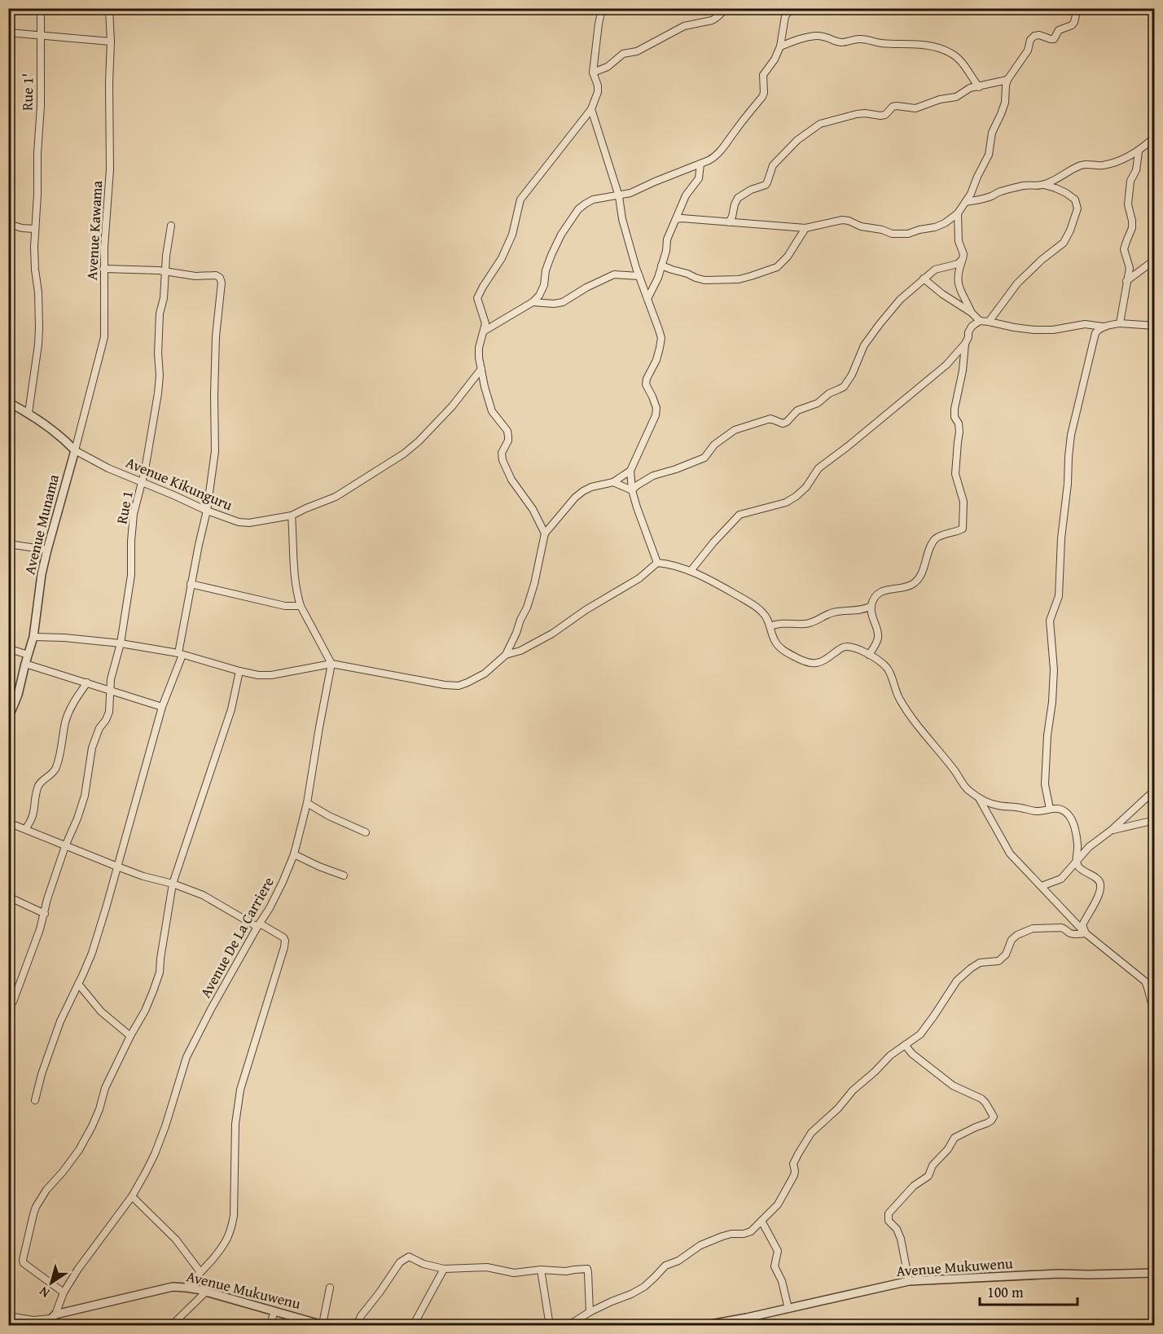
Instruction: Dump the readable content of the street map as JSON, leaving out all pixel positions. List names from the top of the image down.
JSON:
{
  "streets": {
    "street": [
      "Rue 1'",
      "Avenue Kawama",
      "Avenue Kikunguru",
      "Rue 1",
      "Avenue Munama",
      "Avenue De La Carriere",
      "Avenue Mukuwenu"
    ]
  },
  "crossings": [
    ["Rue 1'", "Avenue Kikunguru"],
    ["Avenue Kawama", "Avenue Kikunguru"],
    ["Avenue Kawama", "Avenue Munama"],
    ["Avenue Kikunguru", "Rue 1"],
    ["Avenue Kikunguru", "Avenue Munama"],
    ["Avenue De La Carriere", "Avenue Mukuwenu"]
  ],
  "scale_bar": "100 m",
  "north": "bottom left"
}
